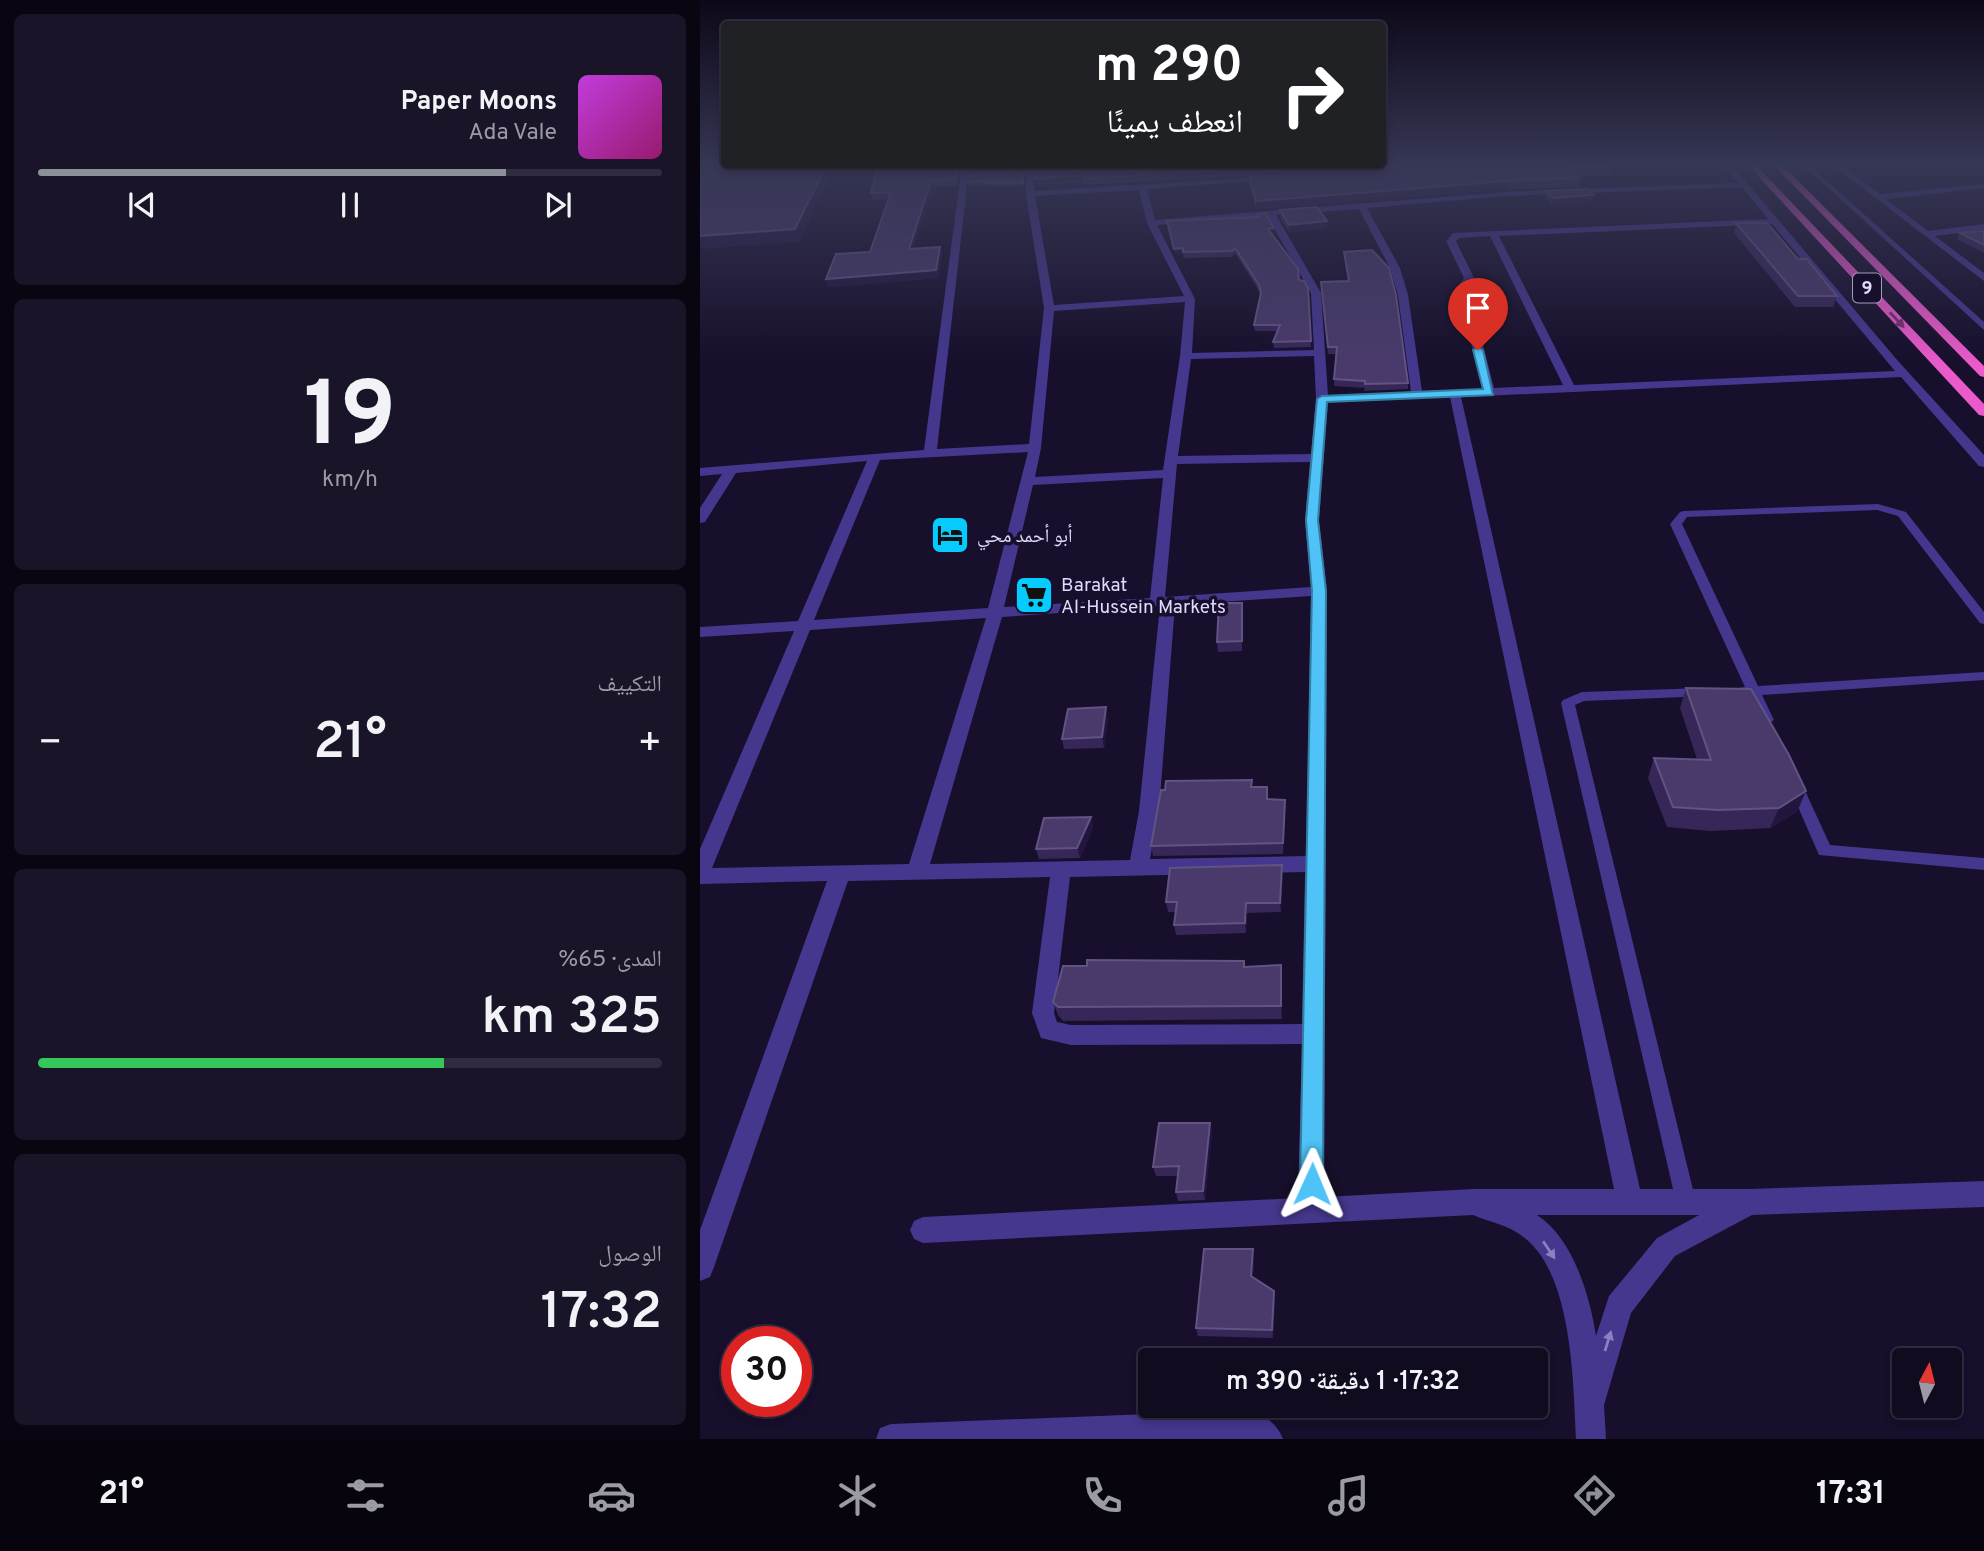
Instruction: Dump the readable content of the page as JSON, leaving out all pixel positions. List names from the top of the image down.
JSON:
{
  "streets": {
    "highway": ["9"]
  },
  "places": {
    "hotel": ["أبو أحمد محي"],
    "supermarket": ["Barakat Al-Hussein Markets"]
  },
  "north": "top",
  "page": {
    "turn": ["290 m", "انعطف يمينًا"],
    "song": ["Paper Moons", "Ada Vale"],
    "tile": [
      ["19", "km/h"],
      "التكييف",
      ["المدى · 65%", "325 km"],
      ["الوصول", "17:32"]
    ],
    "heat": ["−", "21°", "+"],
    "limit": "30",
    "trip": "17:32 · 1 دقيقة · 390 m",
    "tabs": ["17:31", "21°"]
  }
}
